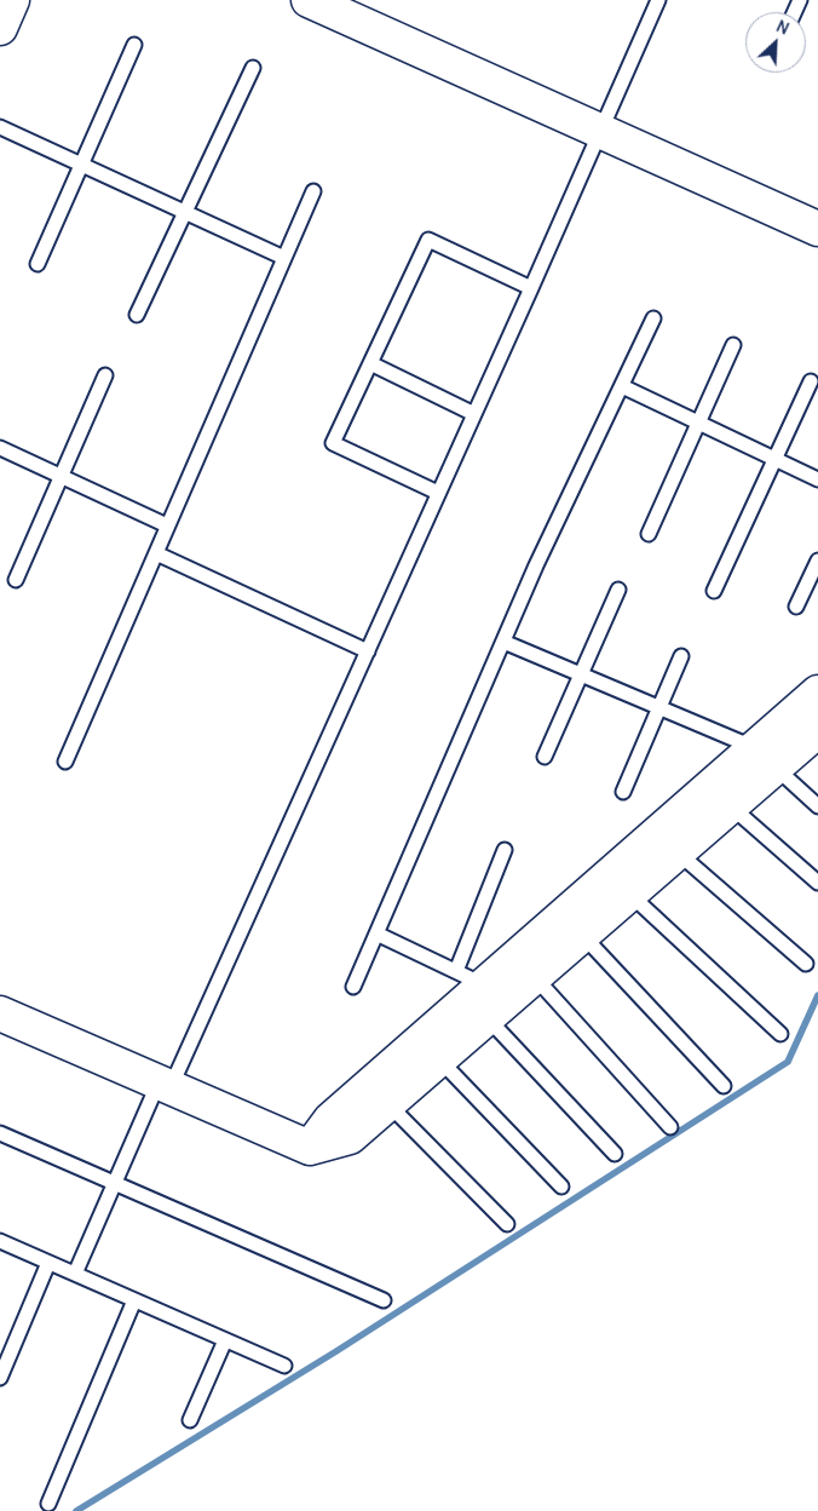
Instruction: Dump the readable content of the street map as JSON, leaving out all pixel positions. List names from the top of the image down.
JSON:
{
  "north": "top right"
}
